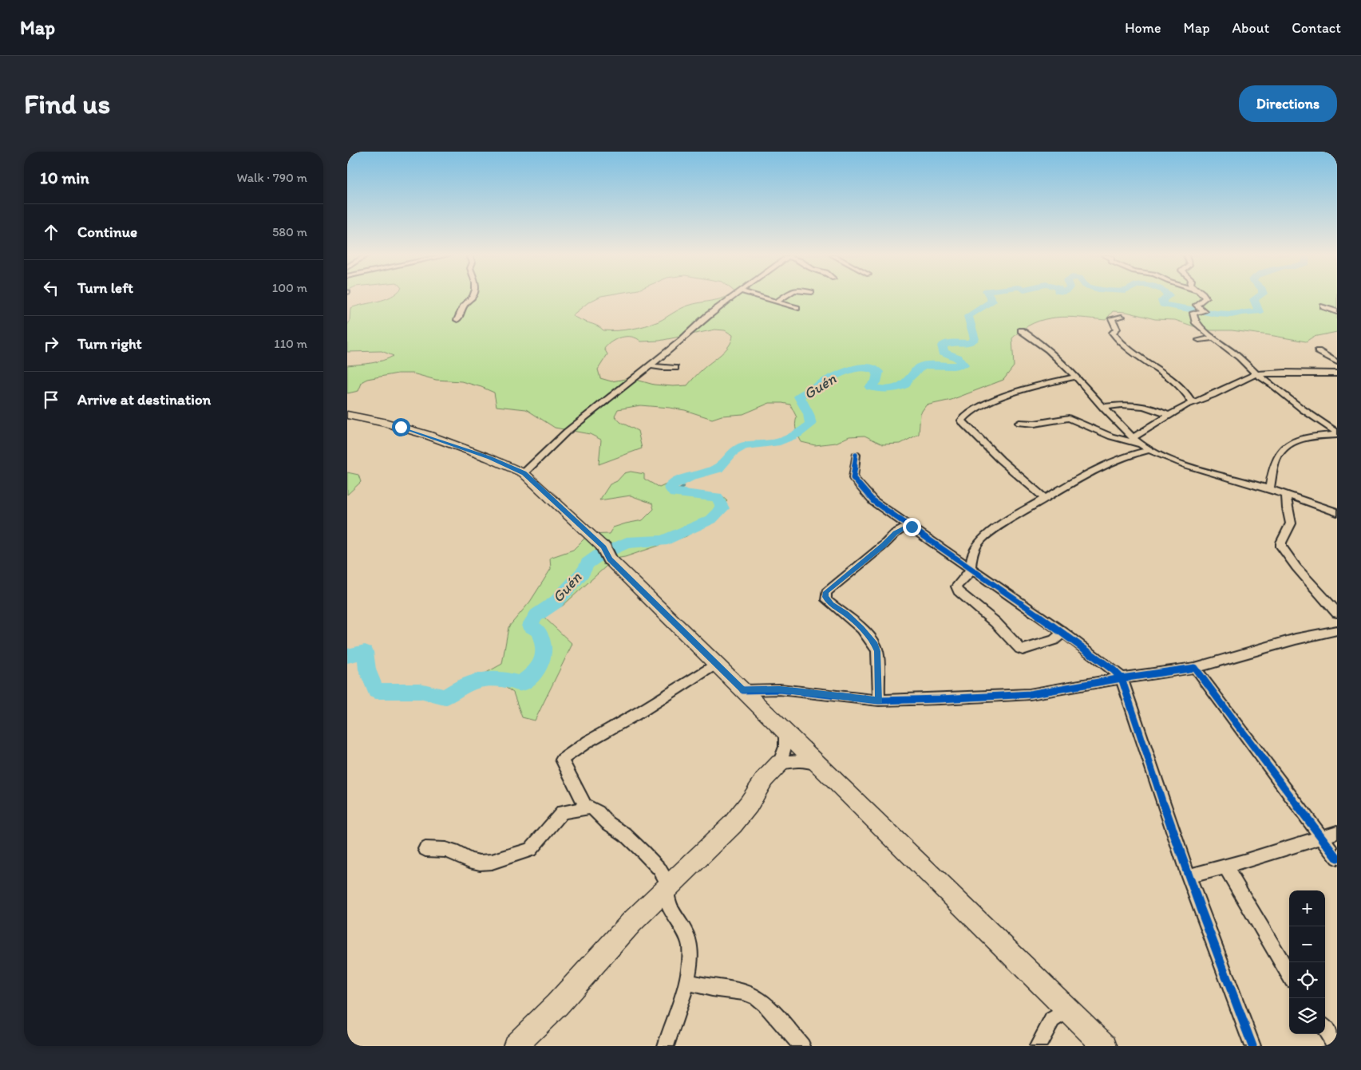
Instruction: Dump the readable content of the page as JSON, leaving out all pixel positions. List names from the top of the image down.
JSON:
{
  "water": ["Guén"],
  "page": {
    "header": "Map",
    "nav": [
      "Home",
      "Map",
      "About",
      "Contact"
    ],
    "buttons": "Directions",
    "title": "Find us",
    "heading": ["10 min", "Walk · 790 m"],
    "list": [
      ["Continue", "580 m"],
      ["Turn left", "100 m"],
      ["Turn right", "110 m"],
      "Arrive at destination"
    ],
    "map_buttons": ["+", "−"]
  }
}
